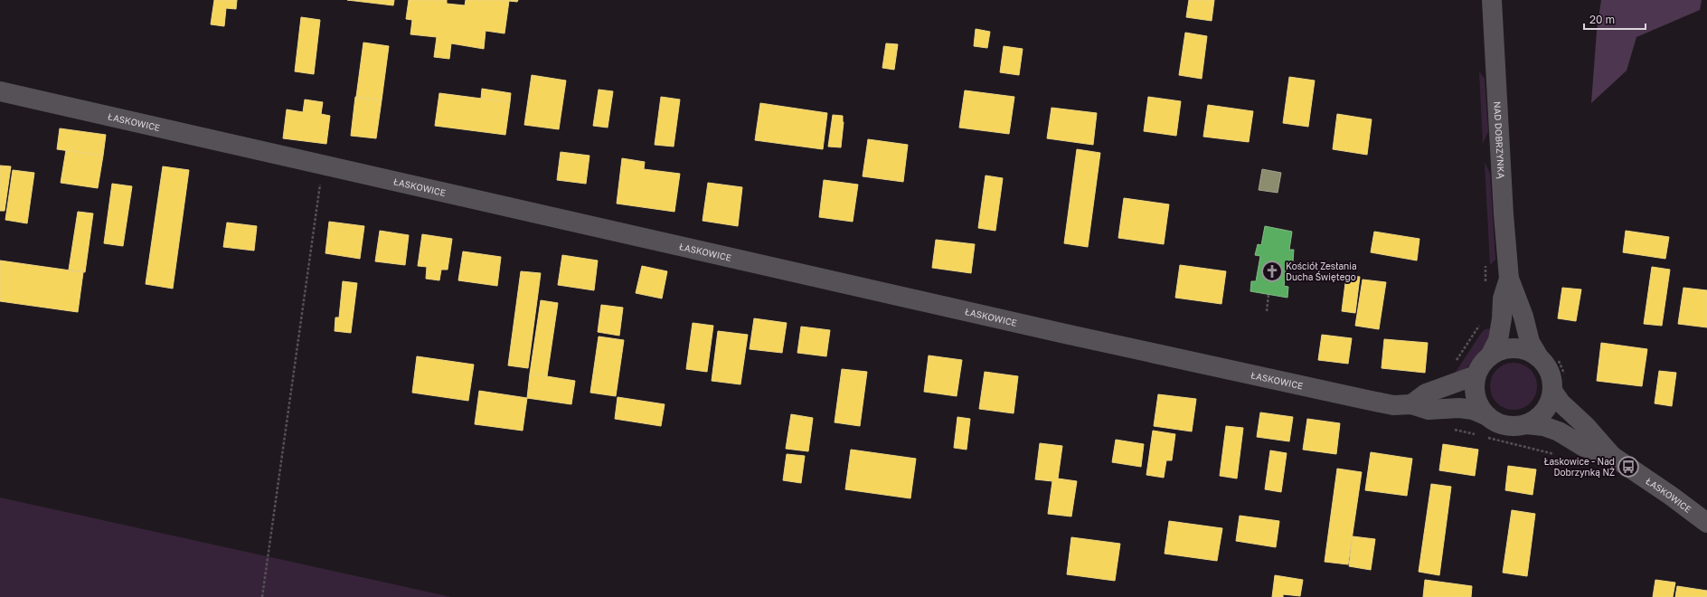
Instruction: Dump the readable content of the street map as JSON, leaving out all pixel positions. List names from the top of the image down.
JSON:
{
  "streets": {
    "street": ["ŁASKOWICE", "NAD DOBRZYNKĄ"]
  },
  "crossings": [
    ["ŁASKOWICE", "NAD DOBRZYNKĄ"]
  ],
  "places": {
    "church": ["Kościół Zesłania Ducha Świętego"],
    "bus stop": ["Łaskowice - Nad Dobrzynką NŻ"]
  },
  "scale_bar": "20 m"
}
